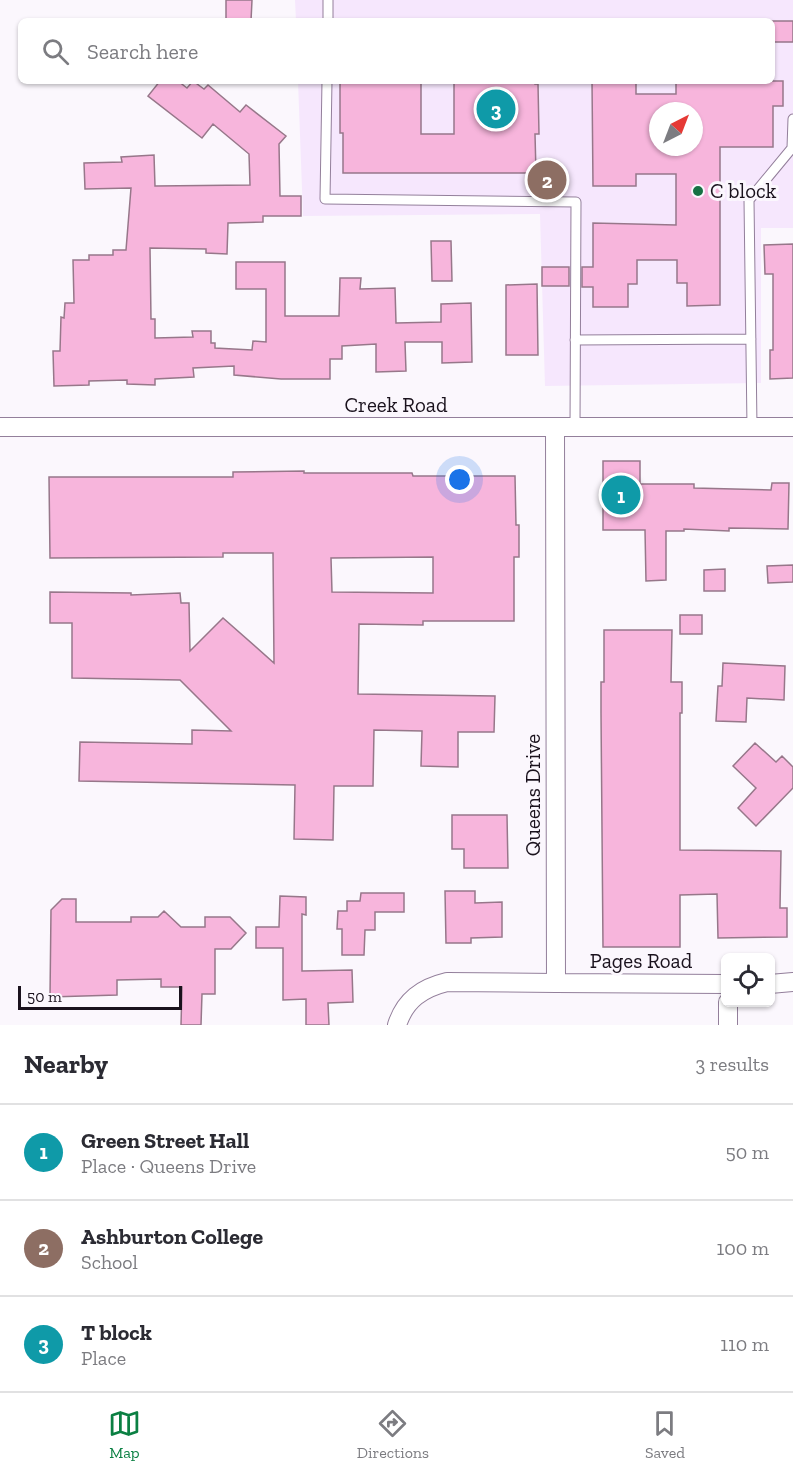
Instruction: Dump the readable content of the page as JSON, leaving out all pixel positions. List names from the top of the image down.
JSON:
{
  "streets": {
    "street": ["Creek Road", "Queens Drive", "Pages Road"]
  },
  "crossings": [
    ["Creek Road", "Queens Drive"],
    ["Queens Drive", "Pages Road"]
  ],
  "places": ["C block"],
  "scale_bar": "50 m",
  "north": "top right",
  "page": {
    "search": "Search here",
    "pins": ["3", "2", "1"],
    "scale": "50 m",
    "heading": ["Nearby", "3 results"],
    "list": [
      {
        "mark": "1",
        "name": "Green Street Hall",
        "note": "Place · Queens Drive",
        "value": "50 m"
      },
      {
        "mark": "2",
        "name": "Ashburton College",
        "note": "School",
        "value": "100 m"
      },
      {
        "mark": "3",
        "name": "T block",
        "note": "Place",
        "value": "110 m"
      }
    ],
    "nav": ["Map", "Directions", "Saved"]
  }
}
